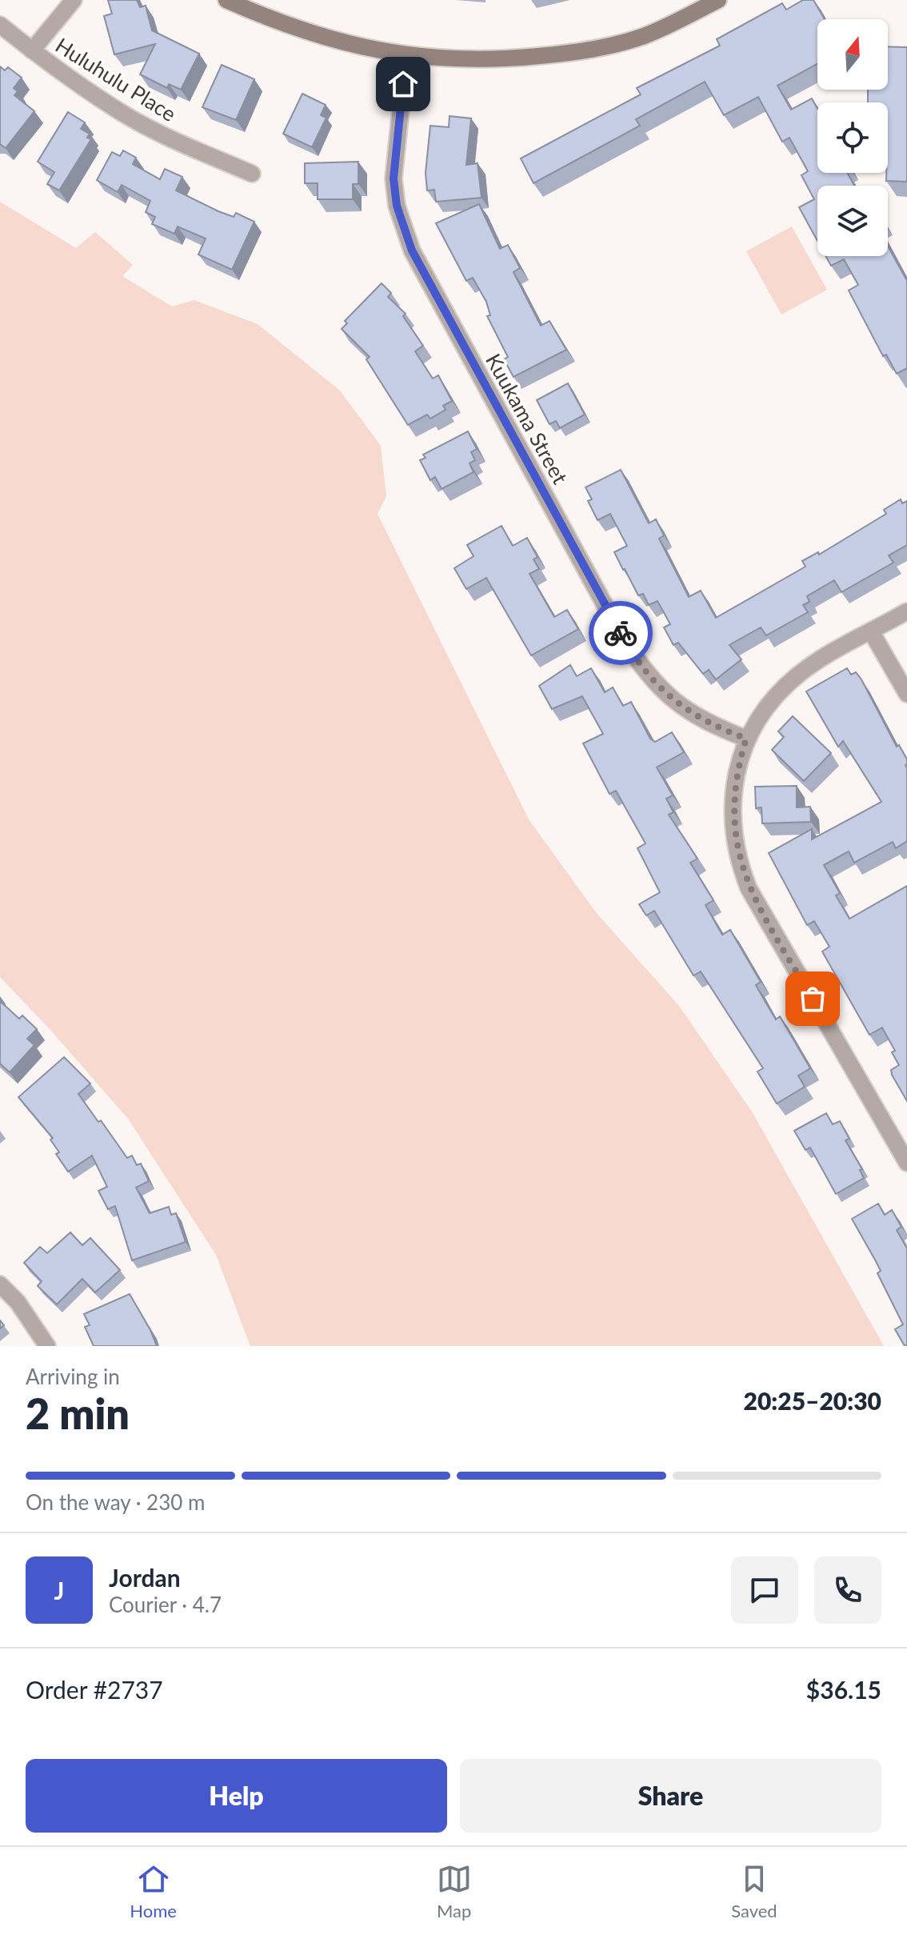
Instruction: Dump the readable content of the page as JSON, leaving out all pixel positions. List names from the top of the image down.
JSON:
{
  "streets": {
    "street": ["Huluhulu Place", "Kuukama Street"]
  },
  "north": "top",
  "page": {
    "heading": ["2 min", "Arriving in", "20:25–20:30"],
    "panel": [
      "Jordan",
      "Courier · 4.7",
      "Order #2737",
      "$36.15"
    ],
    "bar": "On the way · 230 m",
    "round": "J",
    "buttons": ["Help", "Share"],
    "tabs": ["Home", "Map", "Saved"]
  }
}
